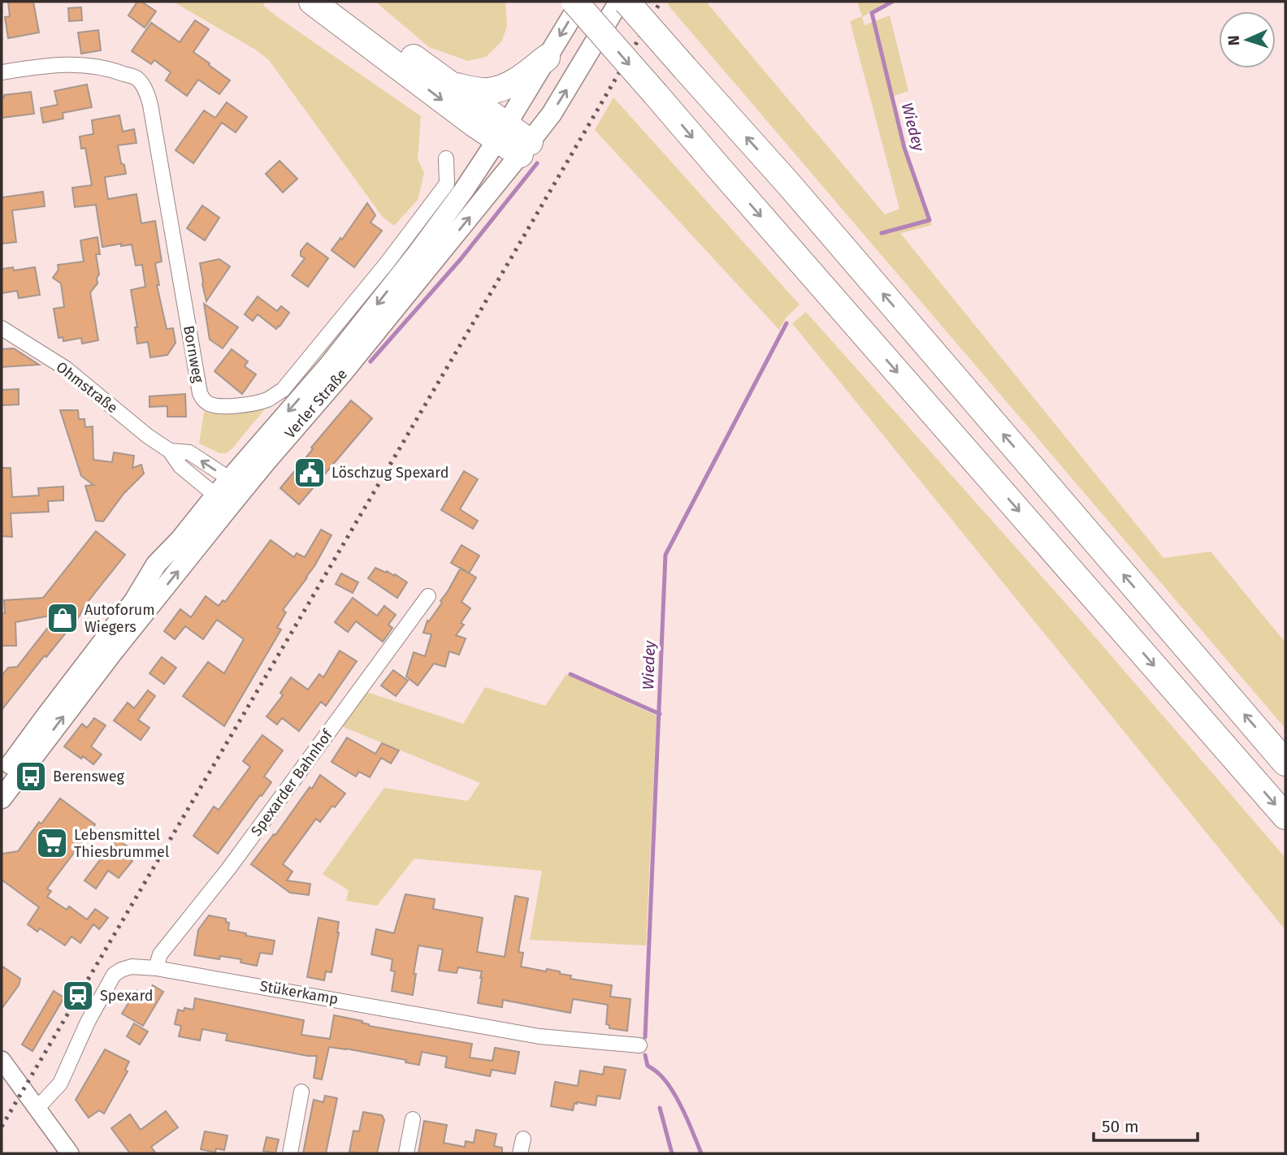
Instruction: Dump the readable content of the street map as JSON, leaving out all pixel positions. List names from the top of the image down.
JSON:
{
  "streets": {
    "main road": ["Verler Straße"],
    "street": [
      "Bornweg",
      "Ohmstraße",
      "Spexarder Bahnhof",
      "Stükerkamp"
    ]
  },
  "crossings": [
    ["Ohmstraße", "Verler Straße"],
    ["Spexarder Bahnhof", "Stükerkamp"]
  ],
  "water": ["Wiedey"],
  "places": {
    "public building": ["Löschzug Spexard"],
    "shop": ["Autoforum Wiegers"],
    "bus stop": ["Berensweg"],
    "supermarket": ["Lebensmittel Thiesbrummel"],
    "station": ["Spexard"]
  },
  "scale_bar": "50 m",
  "north": "left"
}
